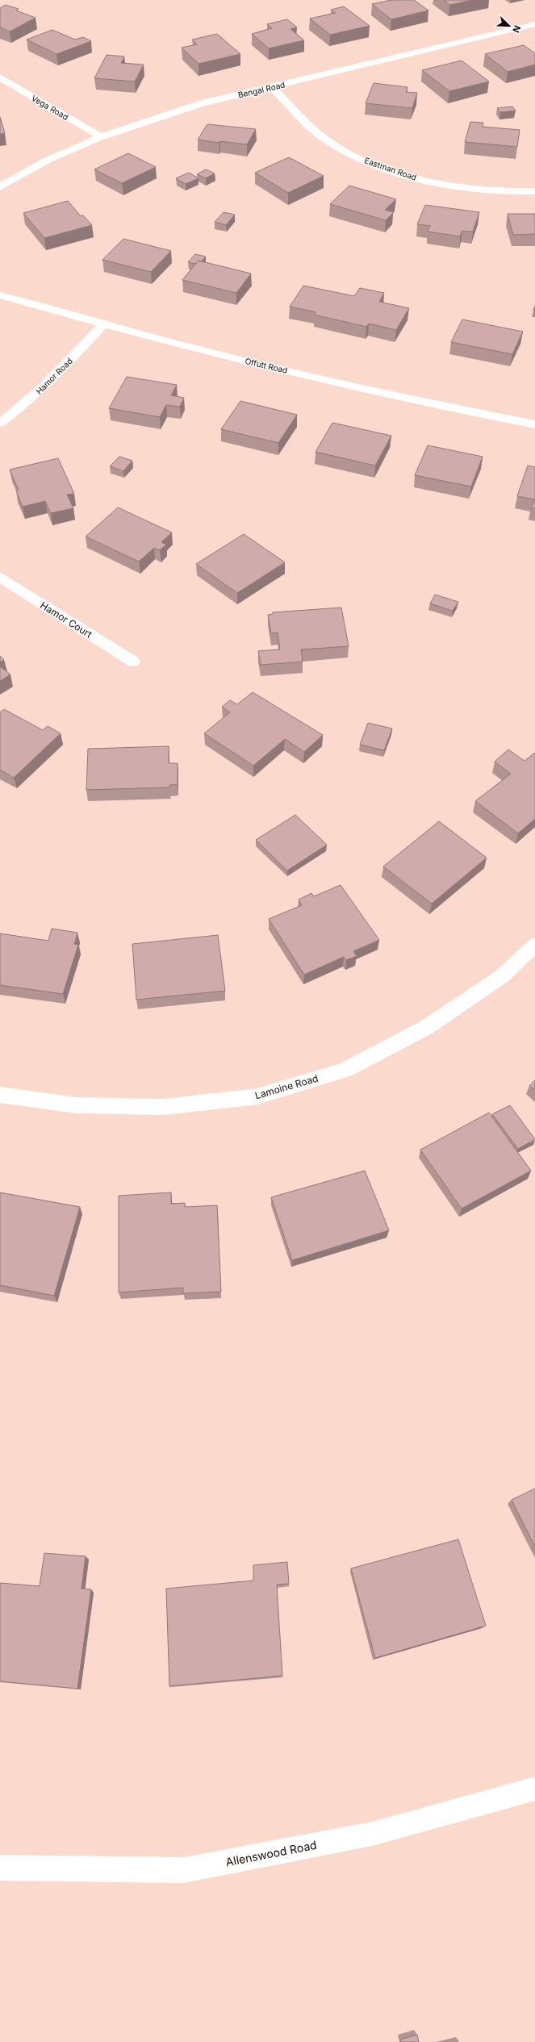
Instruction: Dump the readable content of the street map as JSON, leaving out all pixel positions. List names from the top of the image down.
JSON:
{
  "streets": {
    "street": [
      "Bengal Road",
      "Vega Road",
      "Eastman Road",
      "Offutt Road",
      "Hamor Road",
      "Hamor Court",
      "Lamoine Road",
      "Allenswood Road"
    ]
  },
  "crossings": [
    ["Bengal Road", "Vega Road"],
    ["Bengal Road", "Eastman Road"],
    ["Offutt Road", "Hamor Road"]
  ],
  "north": "bottom right"
}
